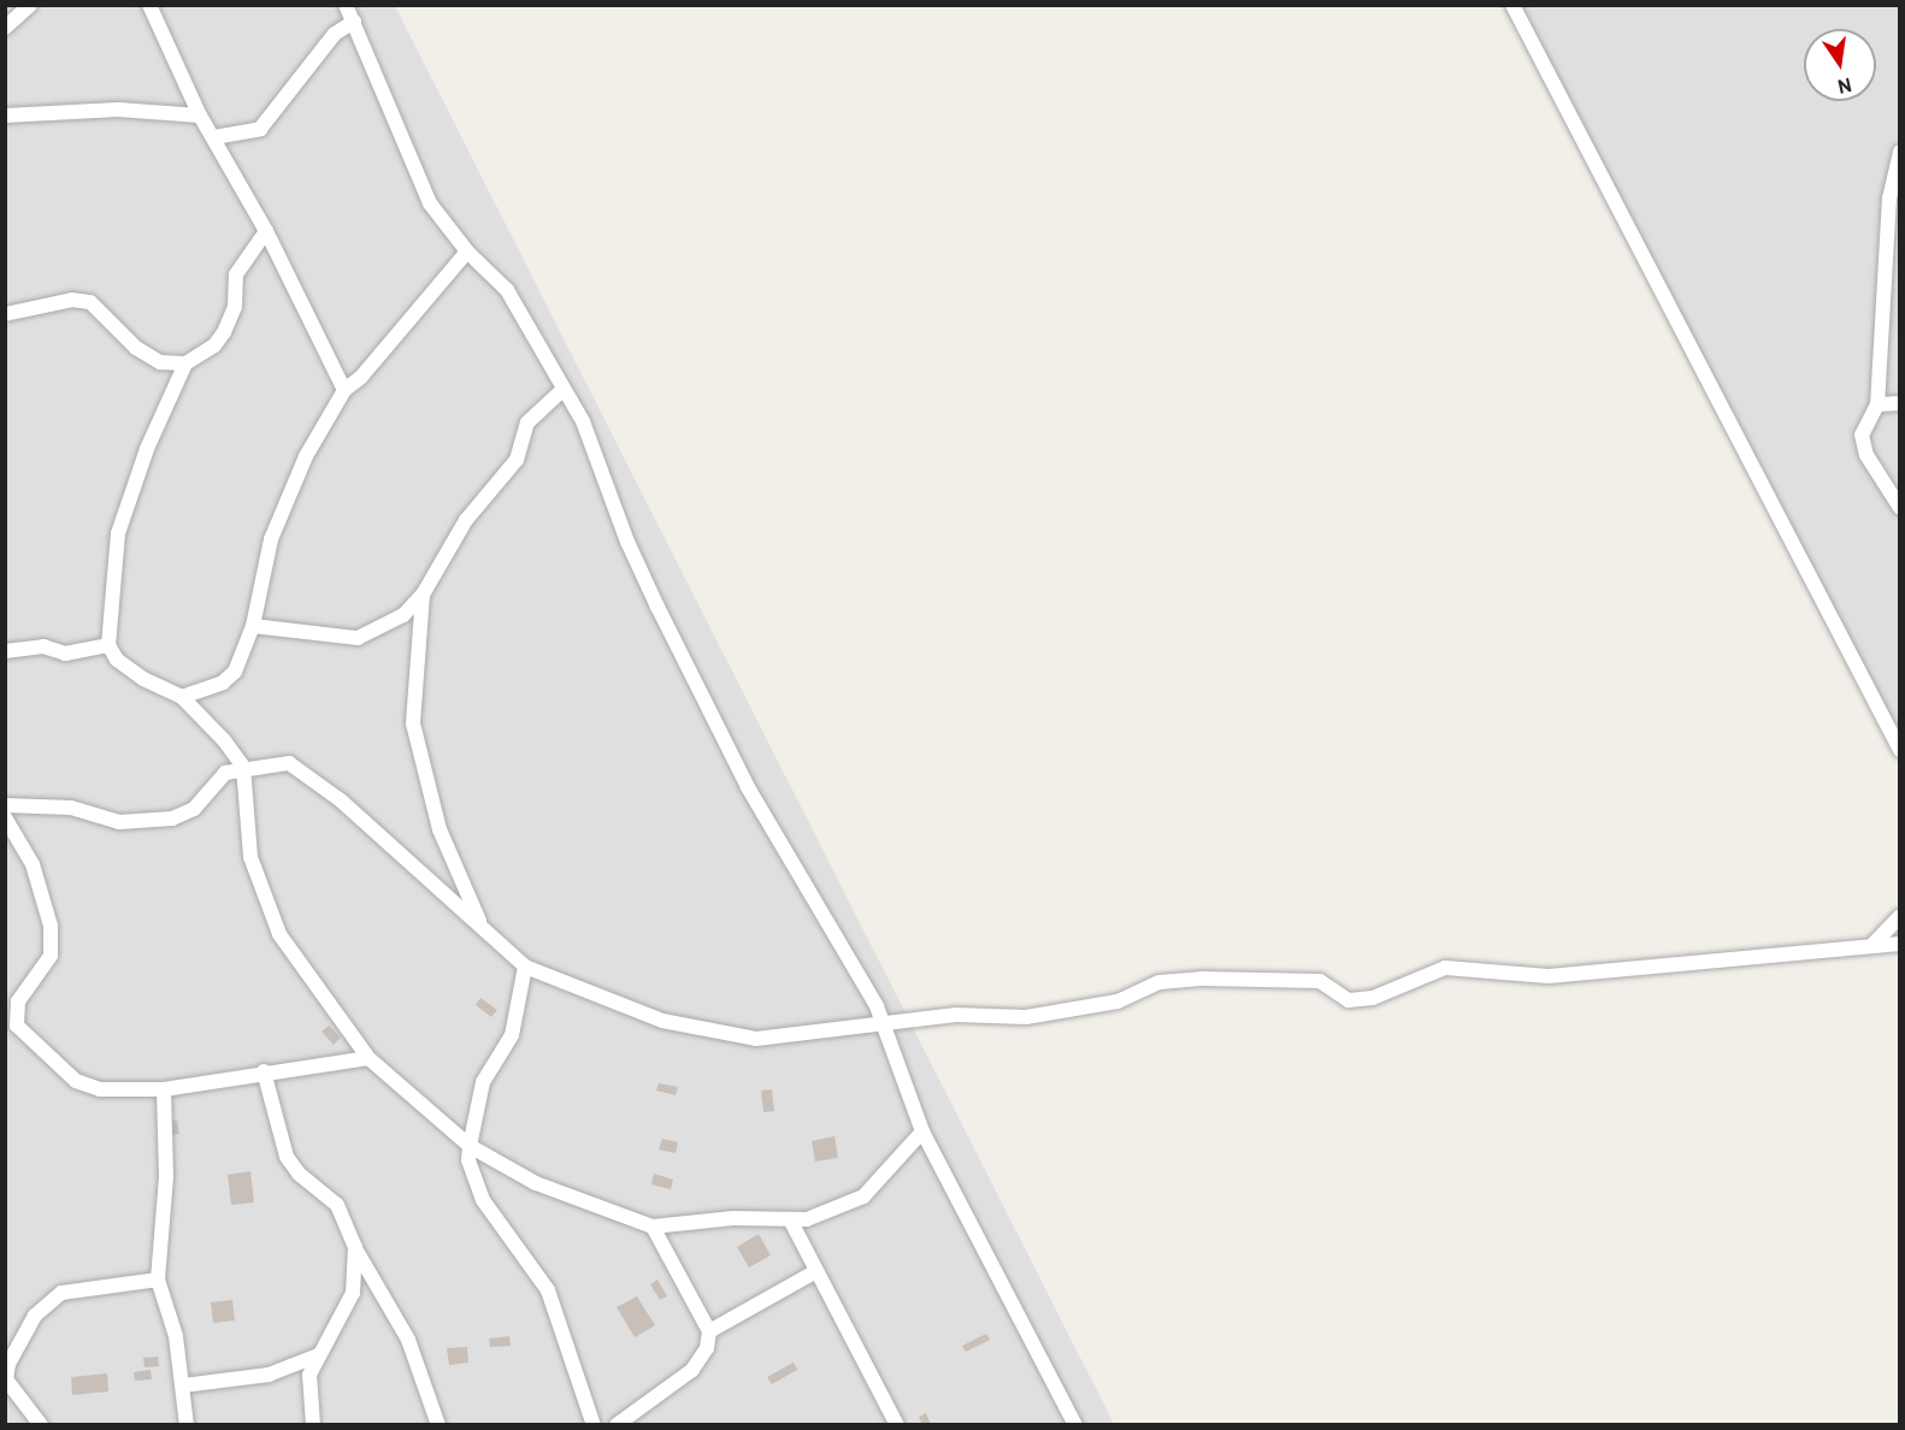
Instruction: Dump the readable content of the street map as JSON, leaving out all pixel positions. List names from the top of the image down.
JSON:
{
  "north": "bottom"
}
